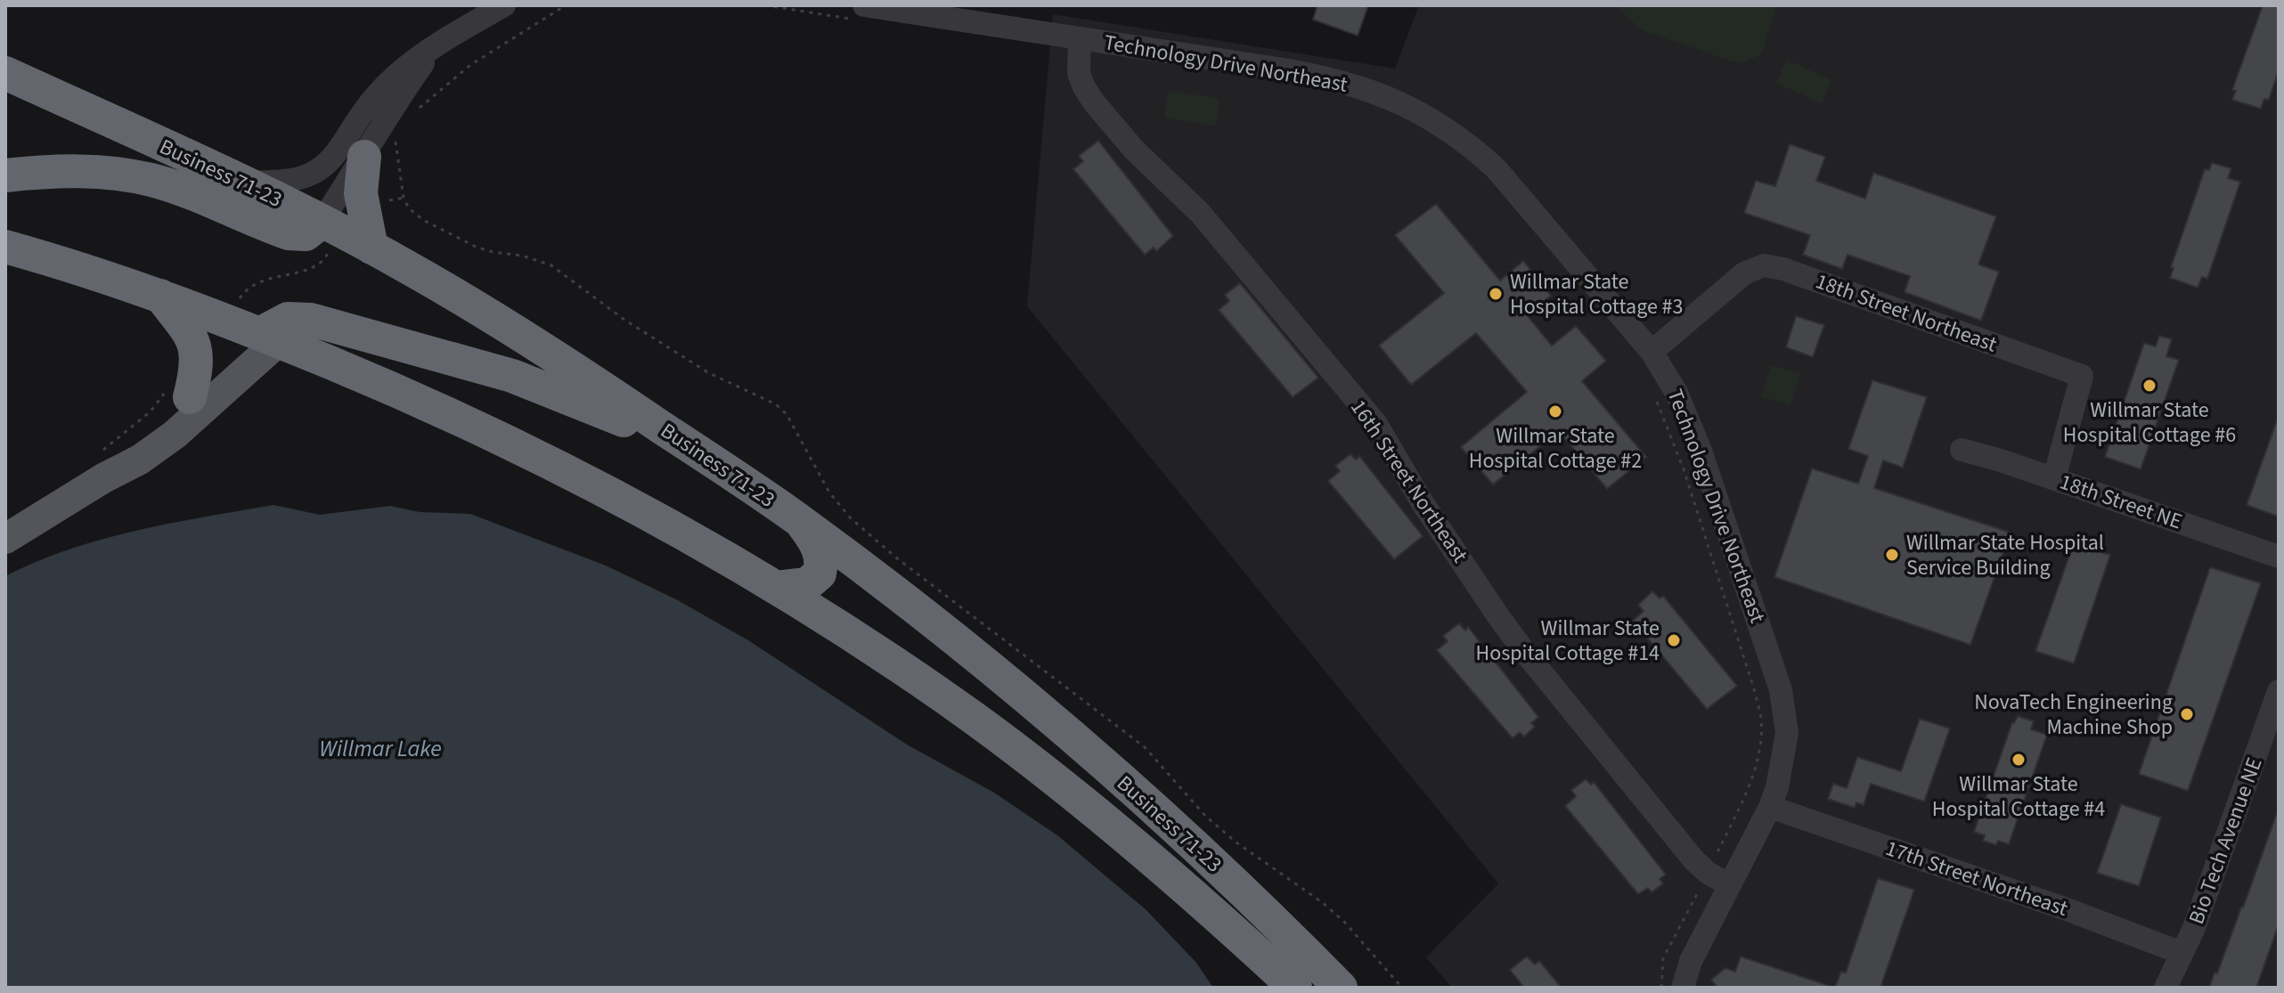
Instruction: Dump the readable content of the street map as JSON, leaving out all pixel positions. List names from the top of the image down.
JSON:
{
  "streets": {
    "highway": ["Business 71-23"],
    "street": [
      "Technology Drive Northeast",
      "18th Street Northeast",
      "16th Street Northeast",
      "18th Street NE",
      "Bio Tech Avenue NE",
      "17th Street Northeast"
    ]
  },
  "crossings": [
    ["Technology Drive Northeast", "18th Street Northeast"],
    ["Technology Drive Northeast", "16th Street Northeast"],
    ["Technology Drive Northeast", "17th Street Northeast"],
    ["18th Street Northeast", "18th Street NE"],
    ["Bio Tech Avenue NE", "17th Street Northeast"]
  ],
  "water": ["Willmar Lake"],
  "places": [
    "Willmar State Hospital Cottage #3",
    "Willmar State Hospital Cottage #6",
    "Willmar State Hospital Cottage #2",
    "Willmar State Hospital Service Building",
    "Willmar State Hospital Cottage #14",
    "NovaTech Engineering Machine Shop",
    "Willmar State Hospital Cottage #4"
  ]
}
